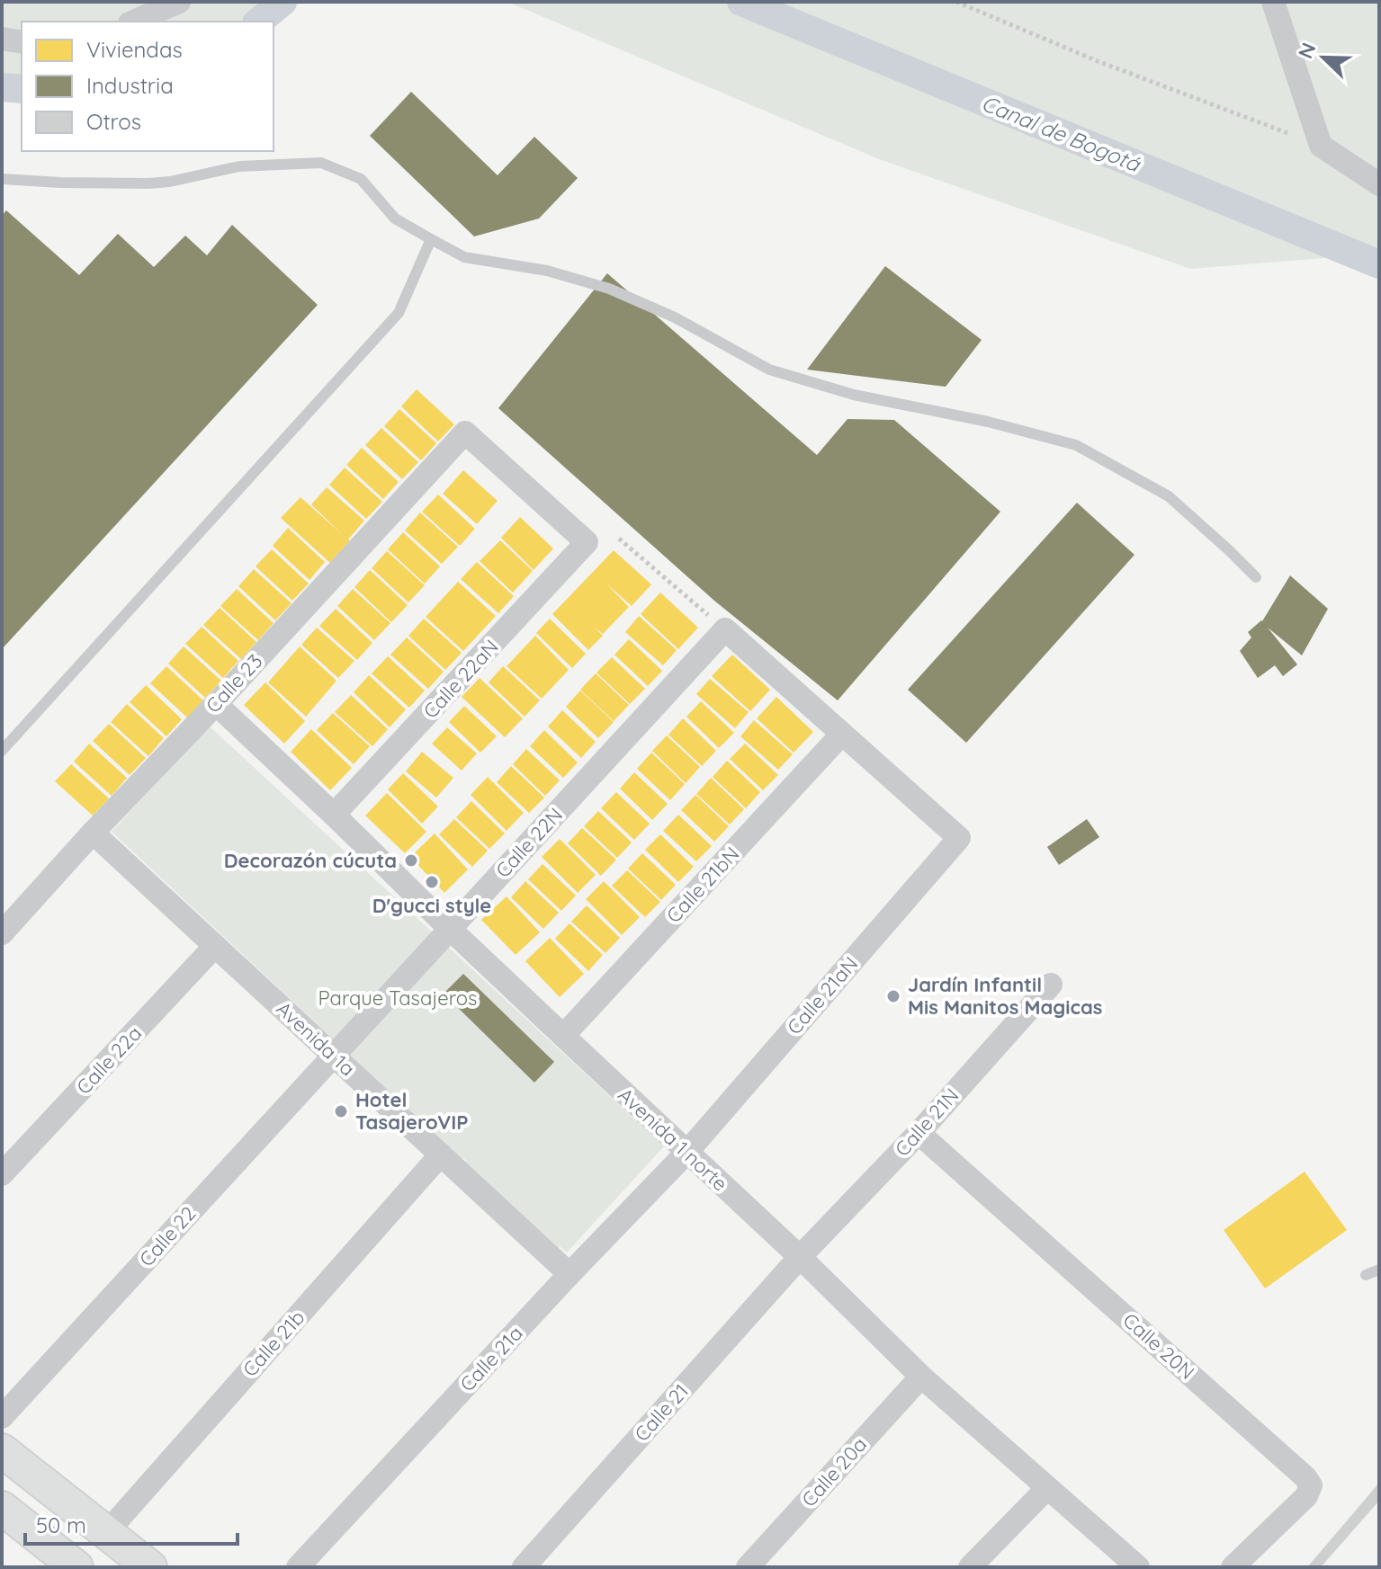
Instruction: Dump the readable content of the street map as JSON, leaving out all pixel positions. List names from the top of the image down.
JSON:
{
  "streets": {
    "street": [
      "Calle 22aN",
      "Calle 23",
      "Calle 22N",
      "Calle 21bN",
      "Calle 21aN",
      "Avenida 1a",
      "Calle 22a",
      "Calle 21N",
      "Avenida 1 norte",
      "Calle 22",
      "Calle 21b",
      "Calle 20N",
      "Calle 21a",
      "Calle 21",
      "Calle 20a"
    ]
  },
  "crossings": [
    ["Calle 22aN", "Calle 23"],
    ["Calle 22aN", "Avenida 1 norte"],
    ["Calle 23", "Avenida 1a"],
    ["Calle 23", "Avenida 1 norte"],
    ["Calle 22N", "Avenida 1a"],
    ["Calle 22N", "Avenida 1 norte"],
    ["Calle 22N", "Calle 22"],
    ["Calle 21bN", "Calle 21aN"],
    ["Calle 21bN", "Avenida 1 norte"],
    ["Calle 21aN", "Avenida 1 norte"],
    ["Calle 21aN", "Calle 21a"],
    ["Avenida 1a", "Calle 22a"],
    ["Avenida 1a", "Calle 22"],
    ["Avenida 1a", "Calle 21b"],
    ["Avenida 1a", "Calle 21a"],
    ["Calle 21N", "Avenida 1 norte"],
    ["Calle 21N", "Calle 20N"],
    ["Calle 21N", "Calle 21"],
    ["Avenida 1 norte", "Calle 21a"],
    ["Avenida 1 norte", "Calle 21"],
    ["Avenida 1 norte", "Calle 20a"]
  ],
  "water": ["Canal de Bogotá"],
  "parks": ["Parque Tasajeros"],
  "places": [
    "Decorazón cúcuta",
    "D'gucci style",
    "Jardín Infantil Mis Manitos Magicas",
    "Hotel TasajeroVIP"
  ],
  "legend": ["Viviendas", "Industria", "Otros"],
  "scale_bar": "50 m",
  "north": "top left"
}
